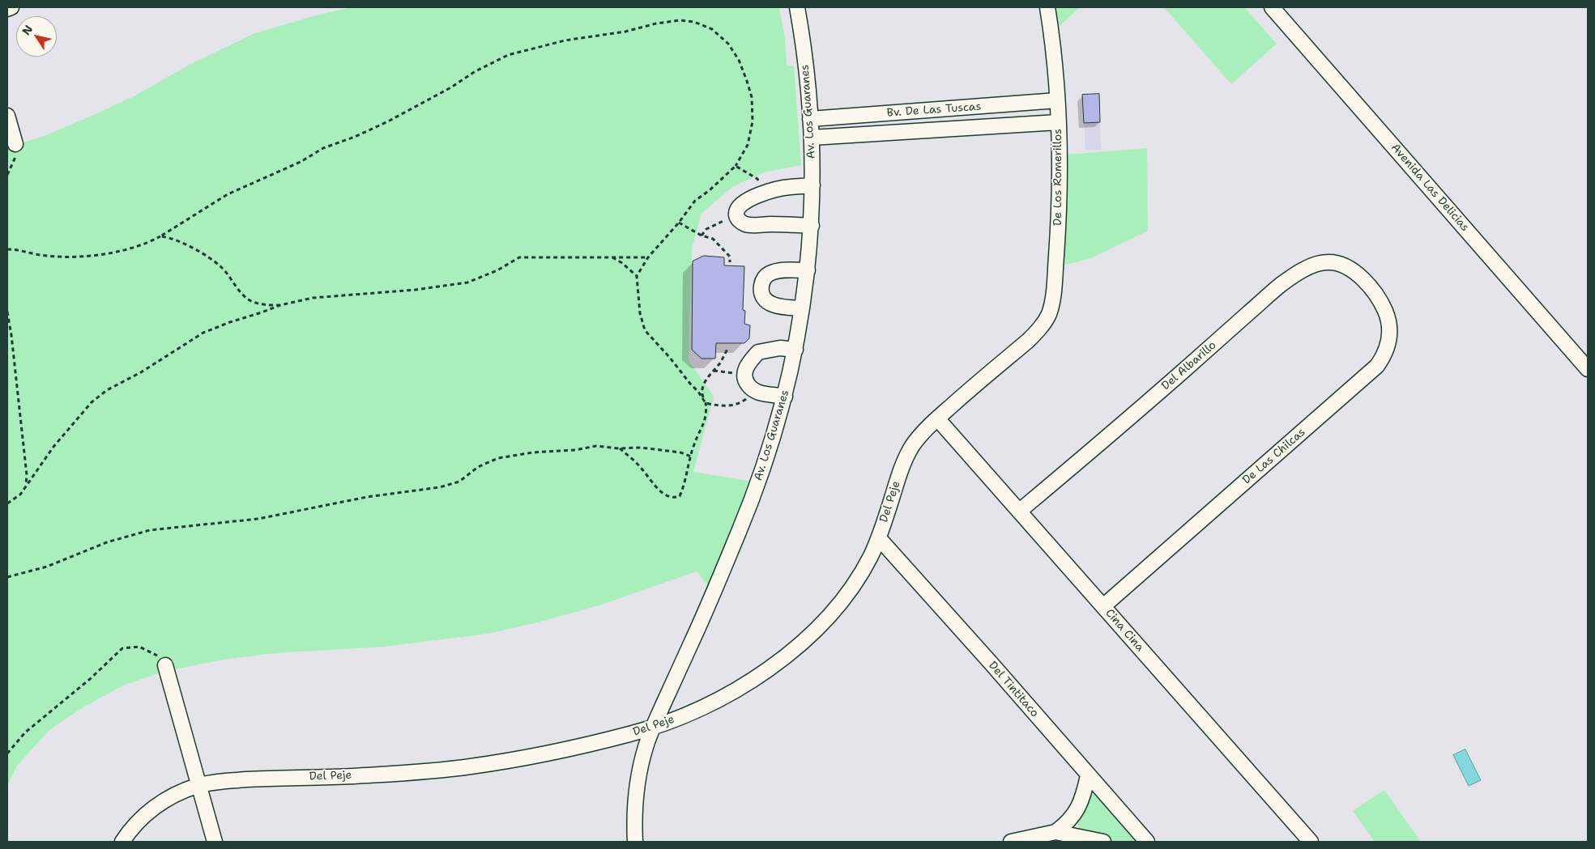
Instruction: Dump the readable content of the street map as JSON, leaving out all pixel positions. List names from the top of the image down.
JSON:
{
  "streets": {
    "street": [
      "Bv. De Las Tuscas",
      "Av. Los Guaranes",
      "De Los Romerillos",
      "Avenida Las Delicias",
      "Del Albarillo",
      "De Las Chilcas",
      "Del Peje",
      "Cina Cina",
      "Del Tintitaco"
    ]
  },
  "crossings": [
    ["Bv. De Las Tuscas", "Av. Los Guaranes"],
    ["Bv. De Las Tuscas", "De Los Romerillos"],
    ["Av. Los Guaranes", "Del Peje"],
    ["De Los Romerillos", "Del Peje"],
    ["Del Albarillo", "De Las Chilcas"],
    ["Del Albarillo", "Cina Cina"],
    ["De Las Chilcas", "Cina Cina"],
    ["Del Peje", "Cina Cina"],
    ["Del Peje", "Del Tintitaco"]
  ],
  "north": "top left"
}
